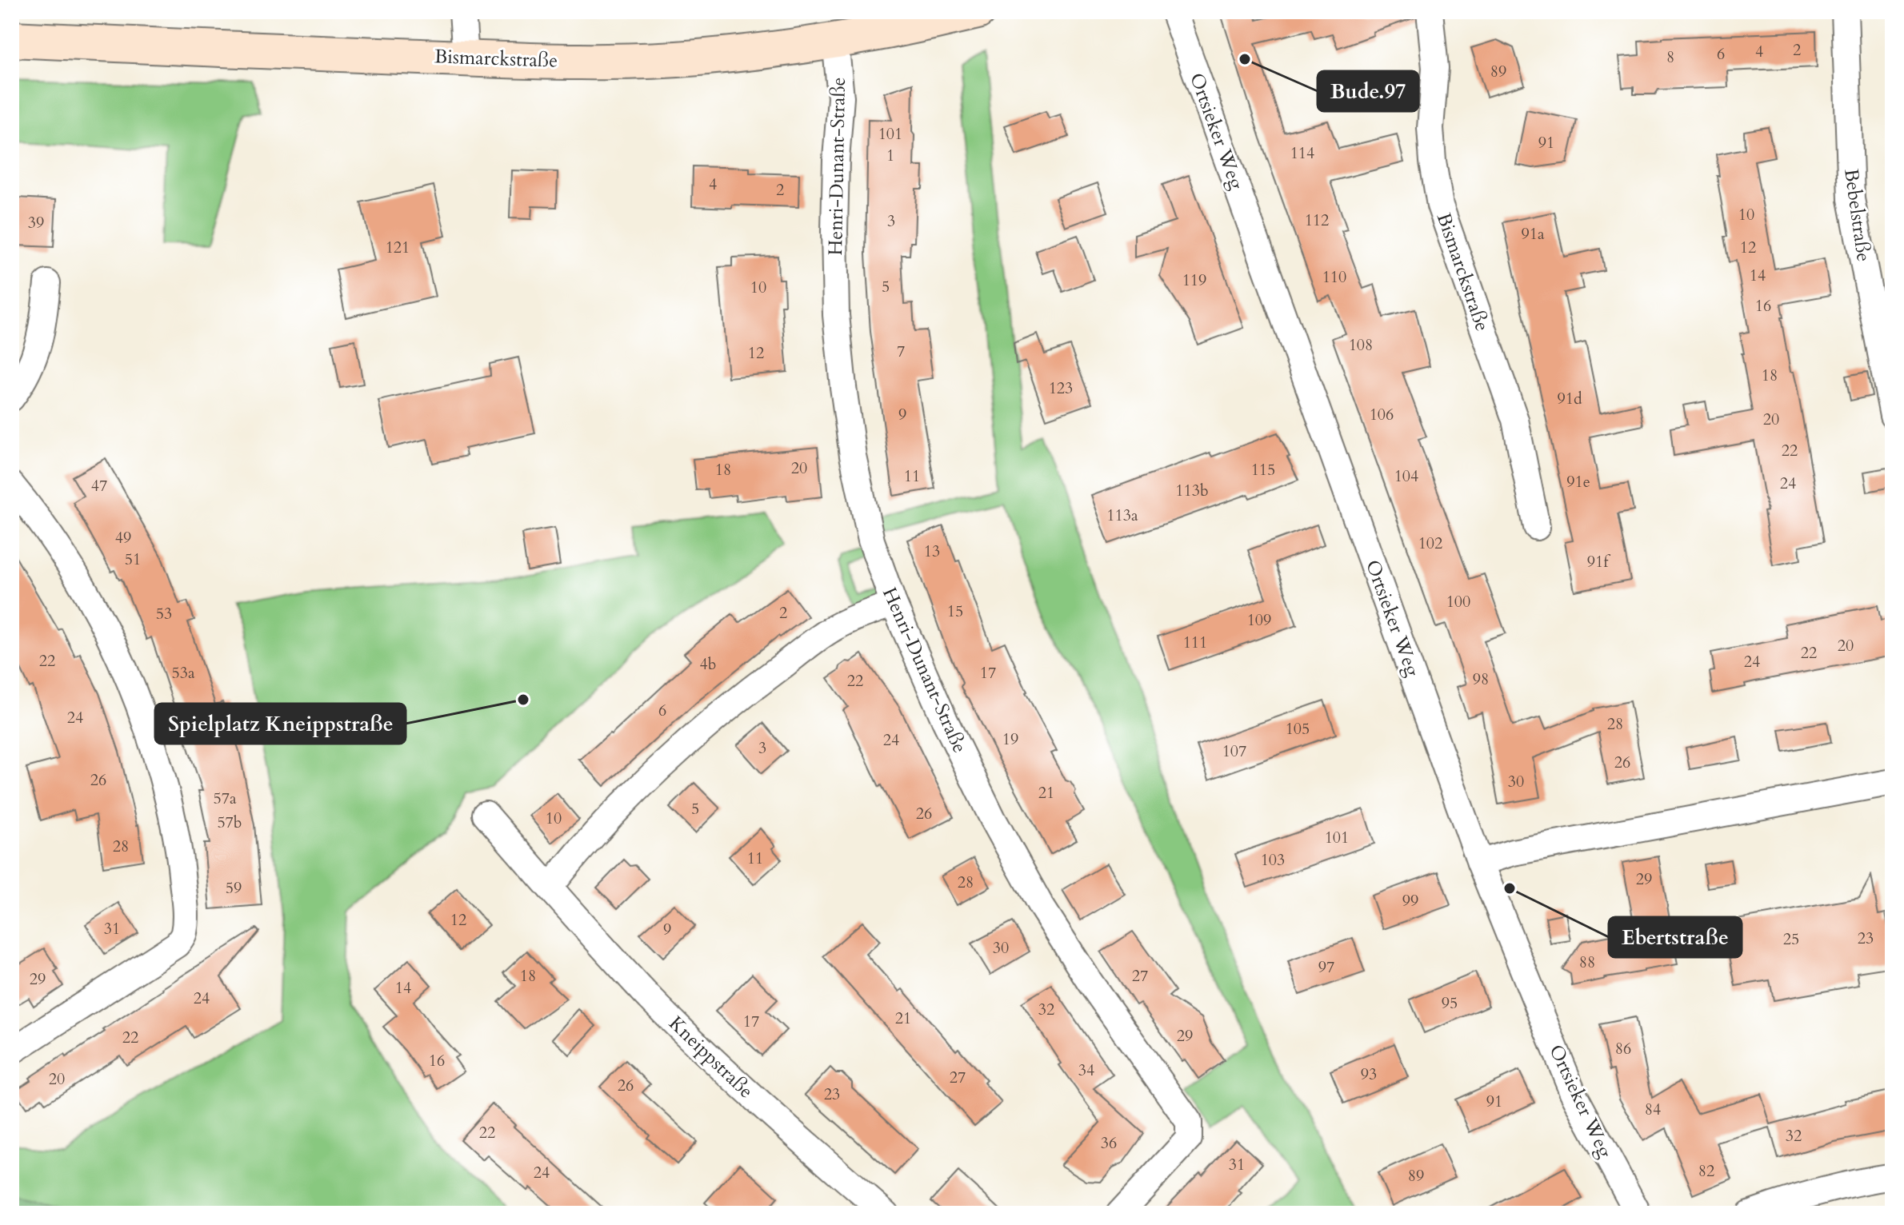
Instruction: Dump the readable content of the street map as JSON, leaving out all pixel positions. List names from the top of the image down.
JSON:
{
  "streets": {
    "main road": ["Bismarckstraße"],
    "street": [
      "Ortsieker Weg",
      "Henri-Dunant-Straße",
      "Bebelstraße",
      "Kneippstraße"
    ]
  },
  "crossings": [
    ["Bismarckstraße", "Henri-Dunant-Straße"]
  ],
  "places": ["Bude.97", "Spielplatz Kneippstraße", "Ebertstraße"],
  "house_numbers": [
    "2",
    "4",
    "6",
    "8",
    "89",
    "101",
    "91",
    "114",
    "1",
    "4",
    "2",
    "10",
    "112",
    "3",
    "39",
    "91a",
    "121",
    "12",
    "14",
    "110",
    "119",
    "5",
    "10",
    "16",
    "108",
    "7",
    "12",
    "18",
    "123",
    "91d",
    "9",
    "106",
    "20",
    "22",
    "20",
    "18",
    "115",
    "11",
    "104",
    "91e",
    "24",
    "47",
    "113b",
    "113a",
    "49",
    "102",
    "13",
    "51",
    "91f",
    "100",
    "15",
    "2",
    "53",
    "109",
    "111",
    "20",
    "22",
    "22",
    "24",
    "4b",
    "53a",
    "17",
    "98",
    "22",
    "6",
    "24",
    "28",
    "105",
    "19",
    "24",
    "3",
    "107",
    "26",
    "26",
    "30",
    "21",
    "57a",
    "5",
    "26",
    "10",
    "57b",
    "101",
    "28",
    "11",
    "103",
    "29",
    "28",
    "59",
    "99",
    "12",
    "31",
    "9",
    "23",
    "25",
    "30",
    "88",
    "97",
    "18",
    "27",
    "29",
    "14",
    "24",
    "95",
    "32",
    "21",
    "17",
    "29",
    "22",
    "86",
    "16",
    "34",
    "93",
    "27",
    "20",
    "26",
    "23",
    "91",
    "84",
    "22",
    "32",
    "36",
    "31",
    "82",
    "24",
    "89"
  ]
}
